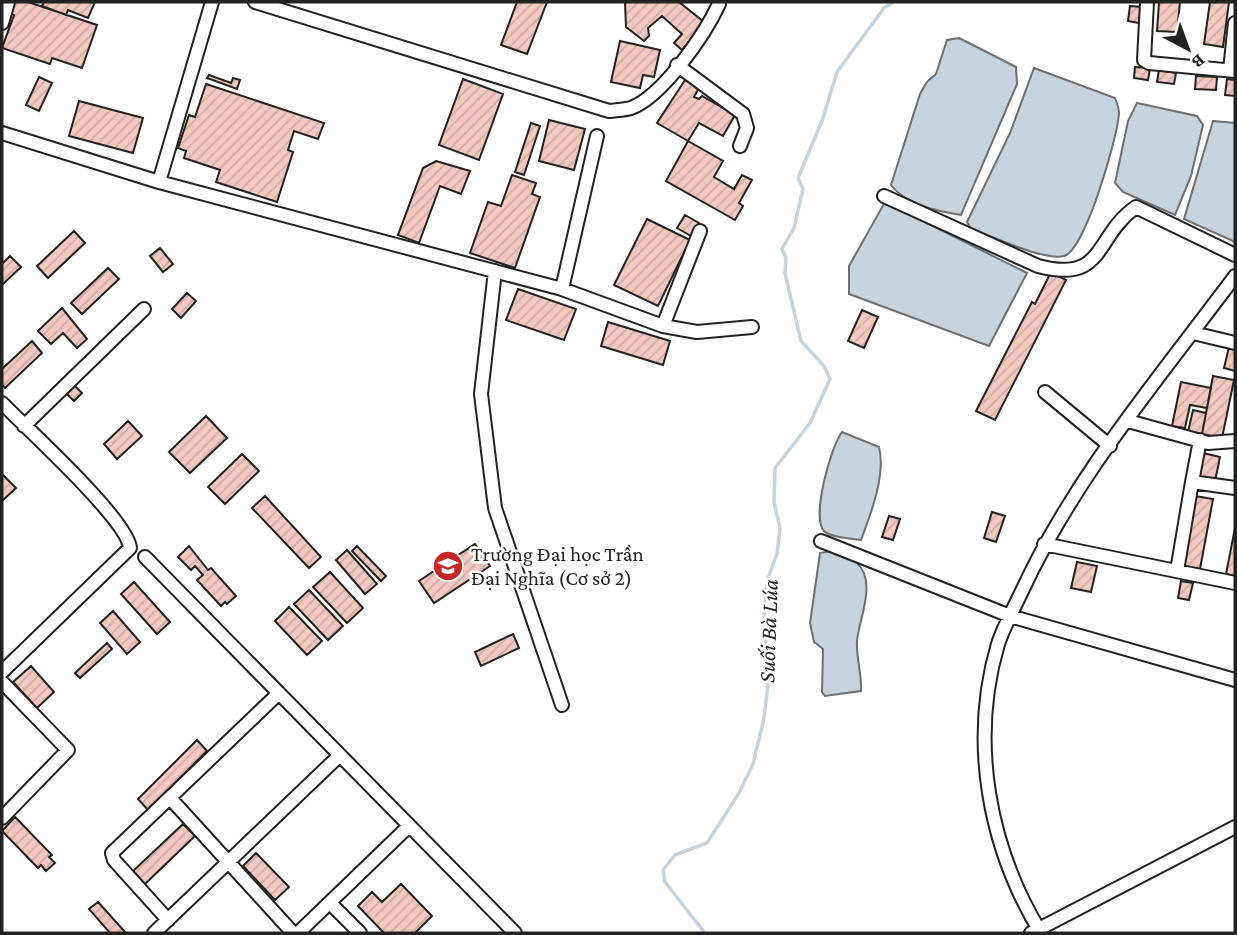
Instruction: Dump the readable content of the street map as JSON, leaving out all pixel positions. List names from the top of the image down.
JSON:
{
  "water": ["Suối Bà Lúa"],
  "places": {
    "school or university": ["Trường Đại học Trần Đại Nghĩa (Cơ sở 2)"]
  },
  "north": "bottom right"
}
